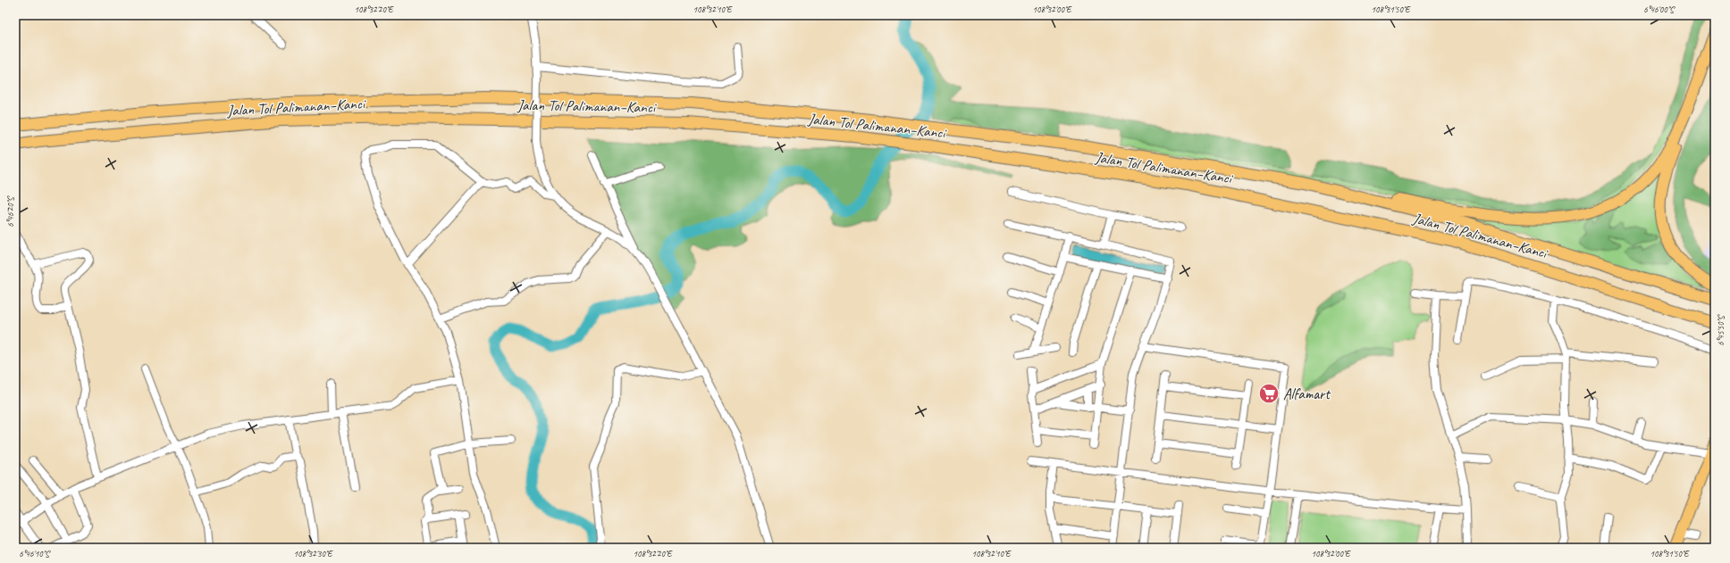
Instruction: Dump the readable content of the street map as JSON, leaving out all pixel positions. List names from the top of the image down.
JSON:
{
  "streets": {
    "highway": ["Jalan Tol Palimanan–Kanci"]
  },
  "places": {
    "supermarket": ["Alfamart"]
  },
  "coordinates": [
    "108°32'20\"E",
    "108°32'10\"E",
    "108°32'00\"E",
    "108°31'50\"E",
    "6°46'00\"S",
    "6°46'20\"S",
    "6°45'50\"S",
    "6°46'10\"S",
    "108°32'30\"E"
  ]
}
